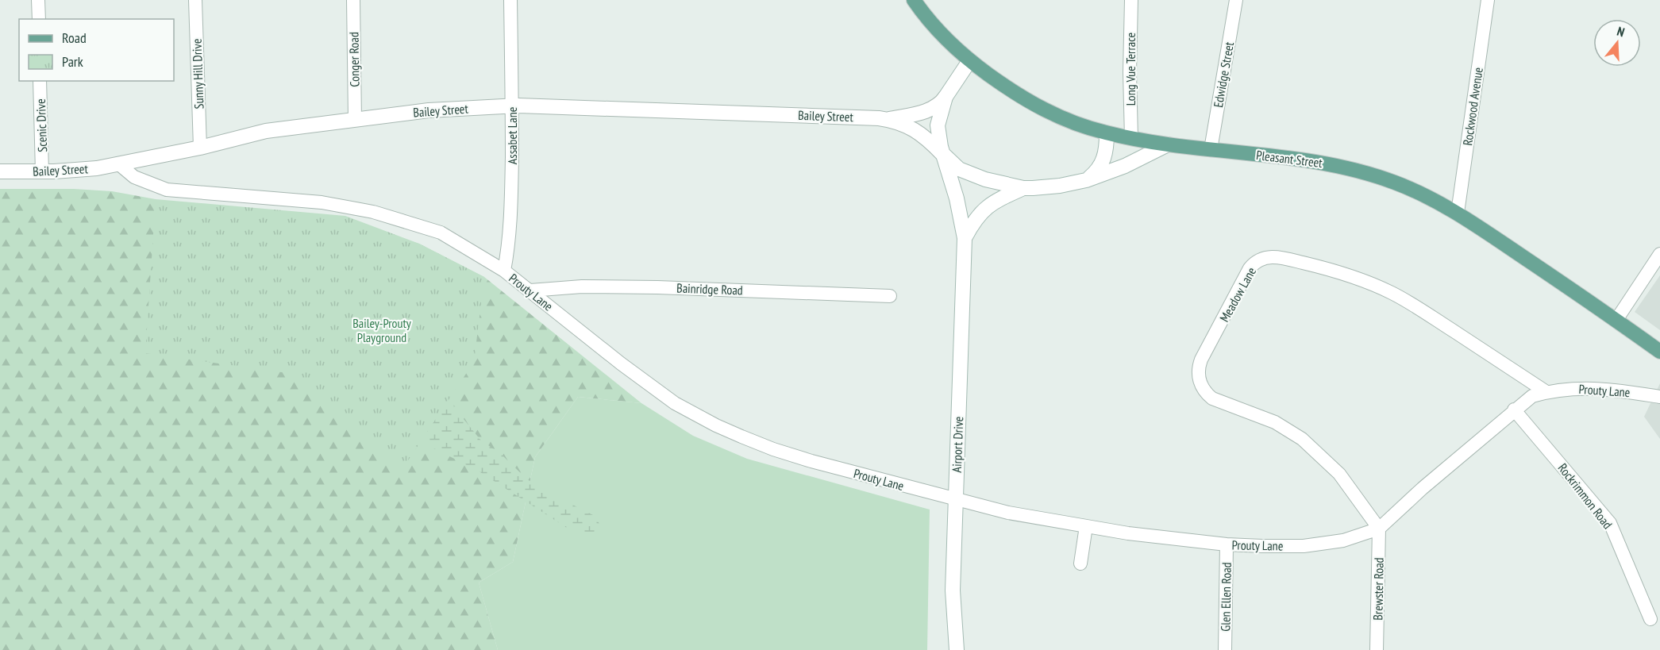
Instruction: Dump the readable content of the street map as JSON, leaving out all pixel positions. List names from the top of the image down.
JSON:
{
  "streets": {
    "main road": ["Pleasant Street"],
    "street": [
      "Conger Road",
      "Long Vue Terrace",
      "Sunny Hill Drive",
      "Edwidge Street",
      "Rockwood Avenue",
      "Bailey Street",
      "Scenic Drive",
      "Assabet Lane",
      "Bainridge Road",
      "Prouty Lane",
      "Meadow Lane",
      "Airport Drive",
      "Rockrimmon Road",
      "Brewster Road",
      "Glen Ellen Road"
    ]
  },
  "crossings": [
    ["Conger Road", "Bailey Street"],
    ["Long Vue Terrace", "Pleasant Street"],
    ["Sunny Hill Drive", "Bailey Street"],
    ["Edwidge Street", "Pleasant Street"],
    ["Rockwood Avenue", "Pleasant Street"],
    ["Bailey Street", "Scenic Drive"],
    ["Bailey Street", "Assabet Lane"],
    ["Bailey Street", "Pleasant Street"],
    ["Bailey Street", "Prouty Lane"],
    ["Bailey Street", "Airport Drive"],
    ["Assabet Lane", "Prouty Lane"],
    ["Pleasant Street", "Airport Drive"],
    ["Bainridge Road", "Prouty Lane"],
    ["Prouty Lane", "Meadow Lane"],
    ["Prouty Lane", "Airport Drive"],
    ["Prouty Lane", "Rockrimmon Road"],
    ["Prouty Lane", "Brewster Road"],
    ["Prouty Lane", "Glen Ellen Road"],
    ["Meadow Lane", "Brewster Road"]
  ],
  "parks": ["Bailey-Prouty Playground"],
  "legend": ["Road", "Park"],
  "north": "top"
}
